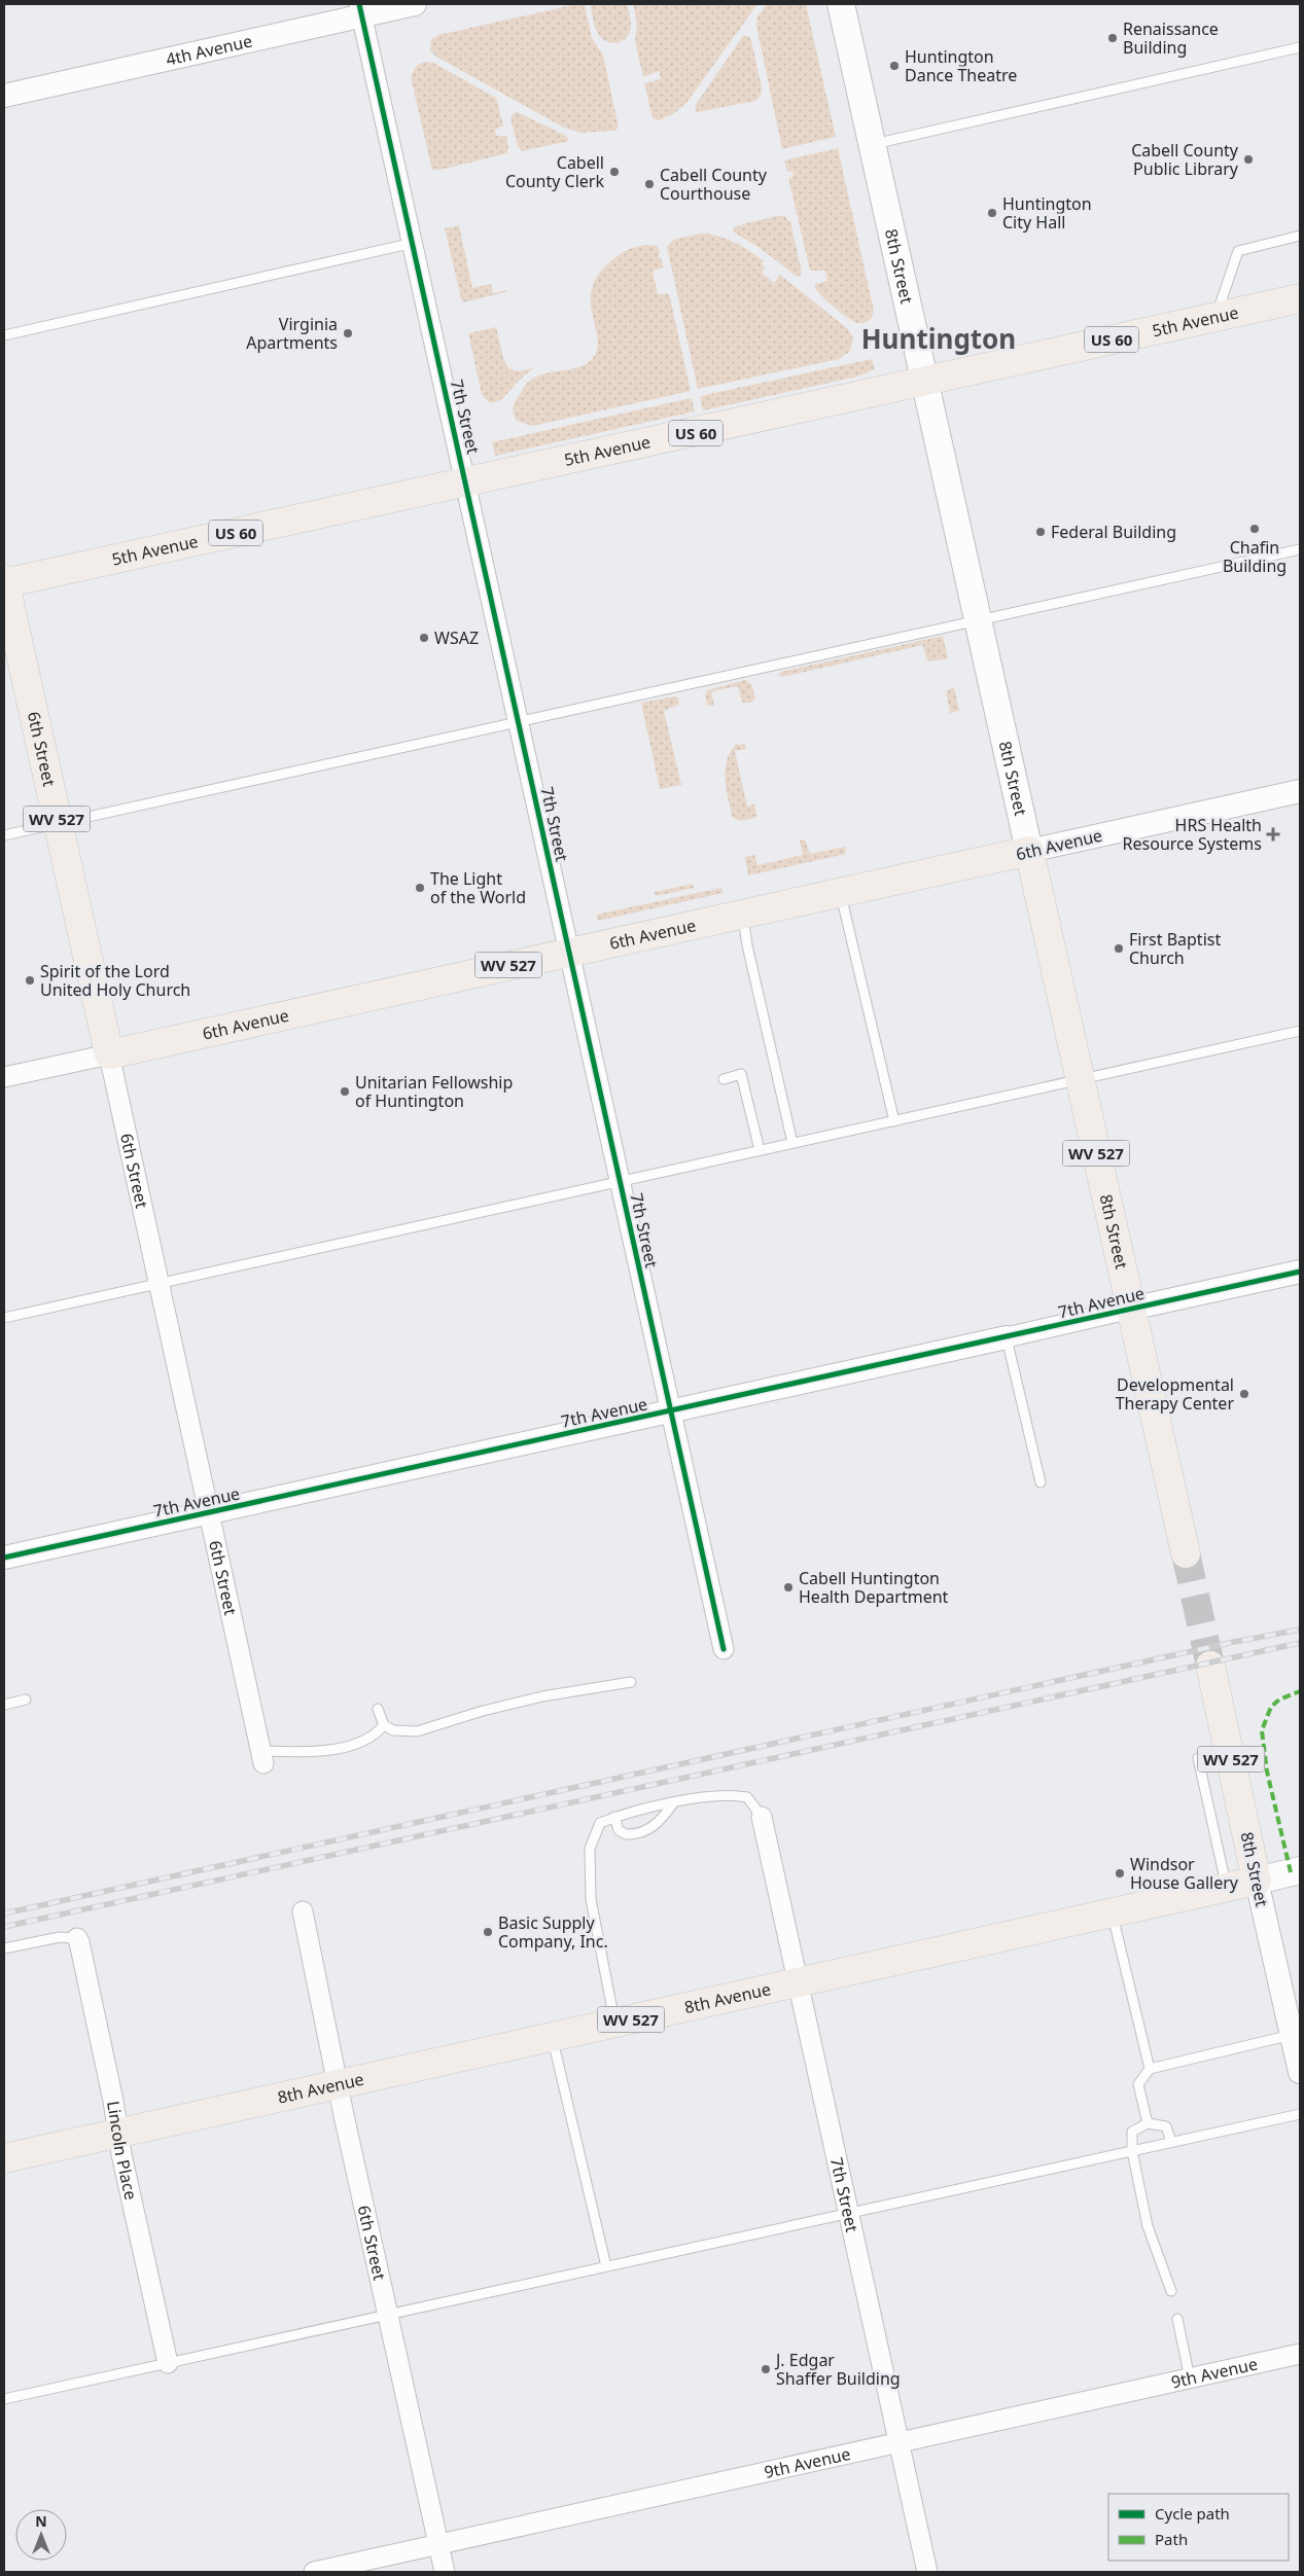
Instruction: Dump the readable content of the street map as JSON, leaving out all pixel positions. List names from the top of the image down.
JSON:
{
  "streets": {
    "main road": [
      "8th Street",
      "5th Avenue",
      "US 60",
      "6th Street",
      "WV 527",
      "6th Avenue",
      "8th Avenue"
    ],
    "street": [
      "4th Avenue",
      "7th Street",
      "7th Avenue",
      "Lincoln Place",
      "9th Avenue"
    ]
  },
  "crossings": [
    ["4th Avenue", "7th Street"],
    ["8th Street", "5th Avenue"],
    ["8th Street", "6th Avenue"],
    ["8th Street", "7th Avenue"],
    ["8th Street", "8th Avenue"],
    ["5th Avenue", "7th Street"],
    ["5th Avenue", "6th Street"],
    ["7th Street", "6th Avenue"],
    ["7th Street", "7th Avenue"],
    ["7th Street", "8th Avenue"],
    ["7th Street", "9th Avenue"],
    ["6th Street", "6th Avenue"],
    ["6th Street", "7th Avenue"],
    ["6th Street", "8th Avenue"],
    ["6th Street", "9th Avenue"],
    ["8th Avenue", "Lincoln Place"]
  ],
  "districts": ["Huntington"],
  "places": {
    "other": [
      "Renaissance Building",
      "Huntington Dance Theatre",
      "Cabell County Public Library",
      "Cabell County Clerk",
      "Cabell County Courthouse",
      "Huntington City Hall",
      "Virginia Apartments",
      "Chafin Building",
      "Federal Building",
      "WSAZ",
      "The Light of the World",
      "First Baptist Church",
      "Spirit of the Lord United Holy Church",
      "Unitarian Fellowship of Huntington",
      "Developmental Therapy Center",
      "Cabell Huntington Health Department",
      "Windsor House Gallery",
      "Basic Supply Company, Inc.",
      "J. Edgar Shaffer Building"
    ],
    "health": ["HRS Health Resource Systems"]
  },
  "legend": ["Cycle path", "Path"],
  "north": "top"
}
